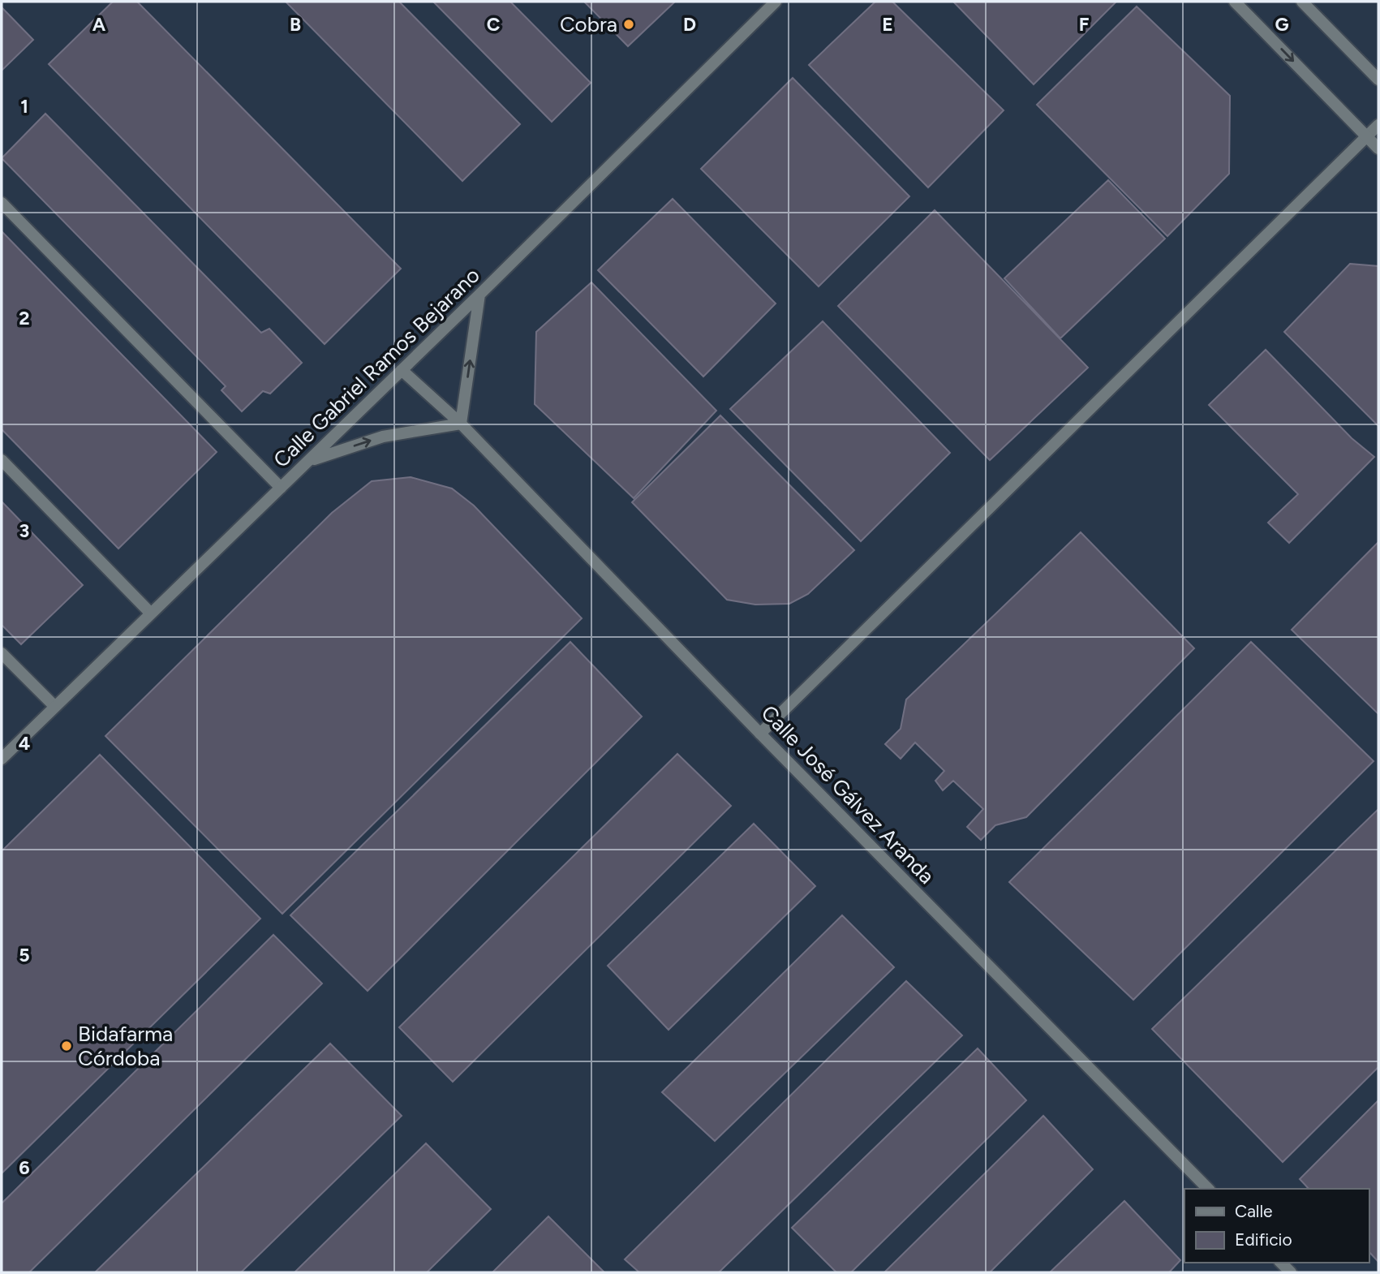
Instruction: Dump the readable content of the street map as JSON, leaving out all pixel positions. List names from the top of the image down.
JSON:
{
  "streets": {
    "street": ["Calle Gabriel Ramos Bejarano", "Calle José Gálvez Aranda"]
  },
  "crossings": [
    ["Calle Gabriel Ramos Bejarano", "Calle José Gálvez Aranda"]
  ],
  "places": ["Cobra", "Bidafarma Córdoba"],
  "legend": ["Calle", "Edificio"],
  "grid": {
    "columns": [
      "A",
      "B",
      "C",
      "D",
      "E",
      "F",
      "G"
    ],
    "rows": [
      "1",
      "2",
      "3",
      "4",
      "5",
      "6"
    ]
  }
}
